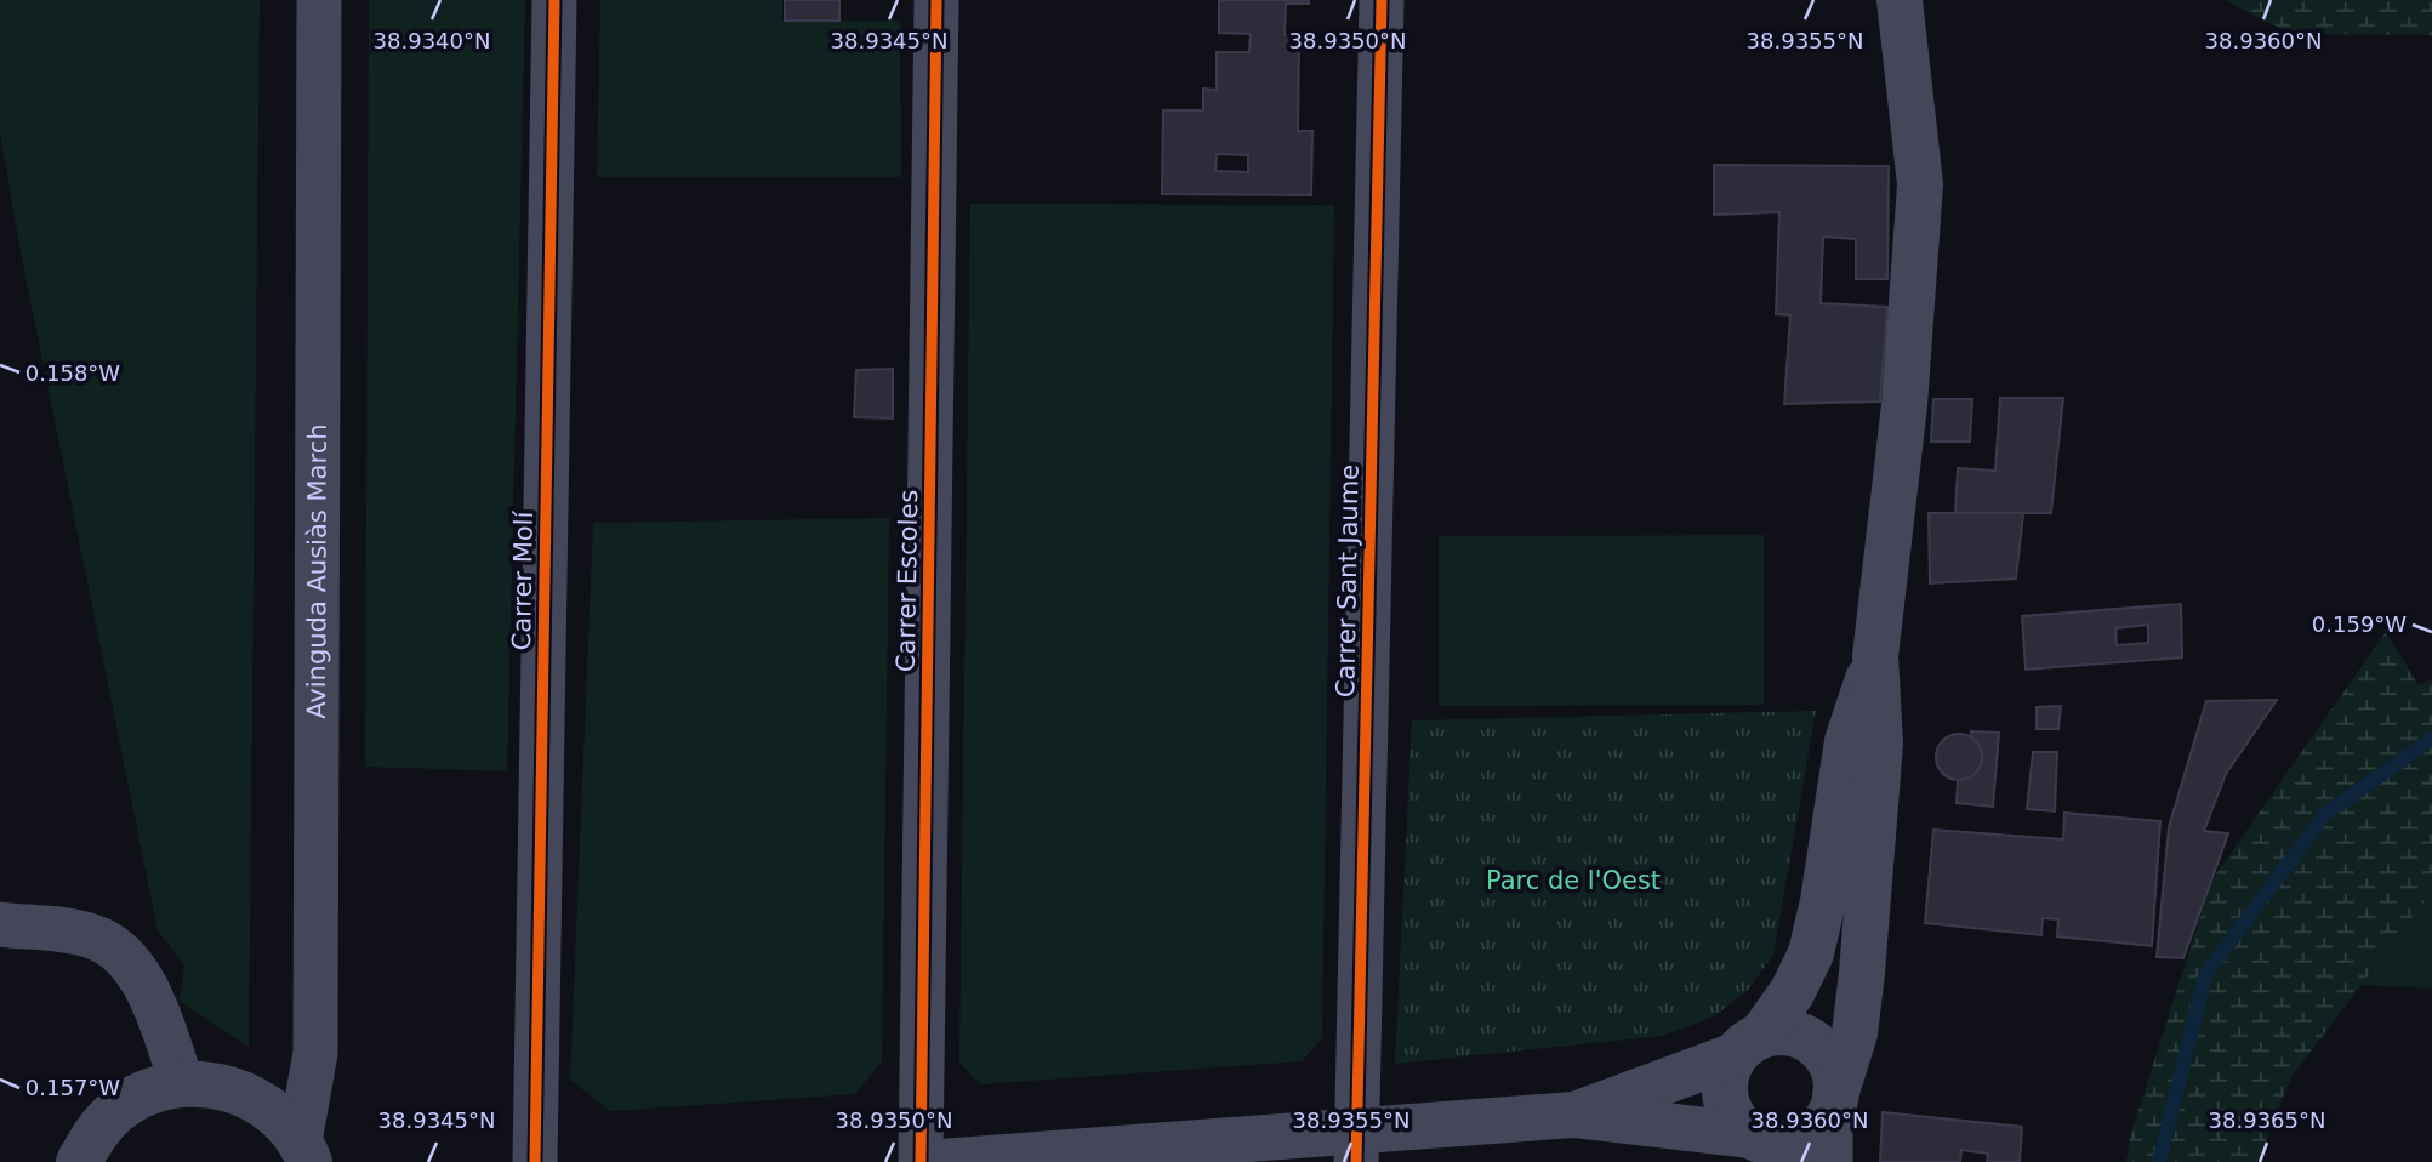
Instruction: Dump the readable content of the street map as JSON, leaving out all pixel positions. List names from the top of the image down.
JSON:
{
  "streets": {
    "street": [
      "Avinguda Ausiàs March",
      "Carrer Molí",
      "Carrer Escoles",
      "Carrer Sant Jaume"
    ]
  },
  "parks": ["Parc de l'Oest"],
  "coordinates": [
    "38.9340°N",
    "38.9345°N",
    "38.9350°N",
    "38.9355°N",
    "38.9360°N",
    "0.158°W",
    "0.159°W",
    "0.157°W",
    "38.9365°N"
  ]
}
